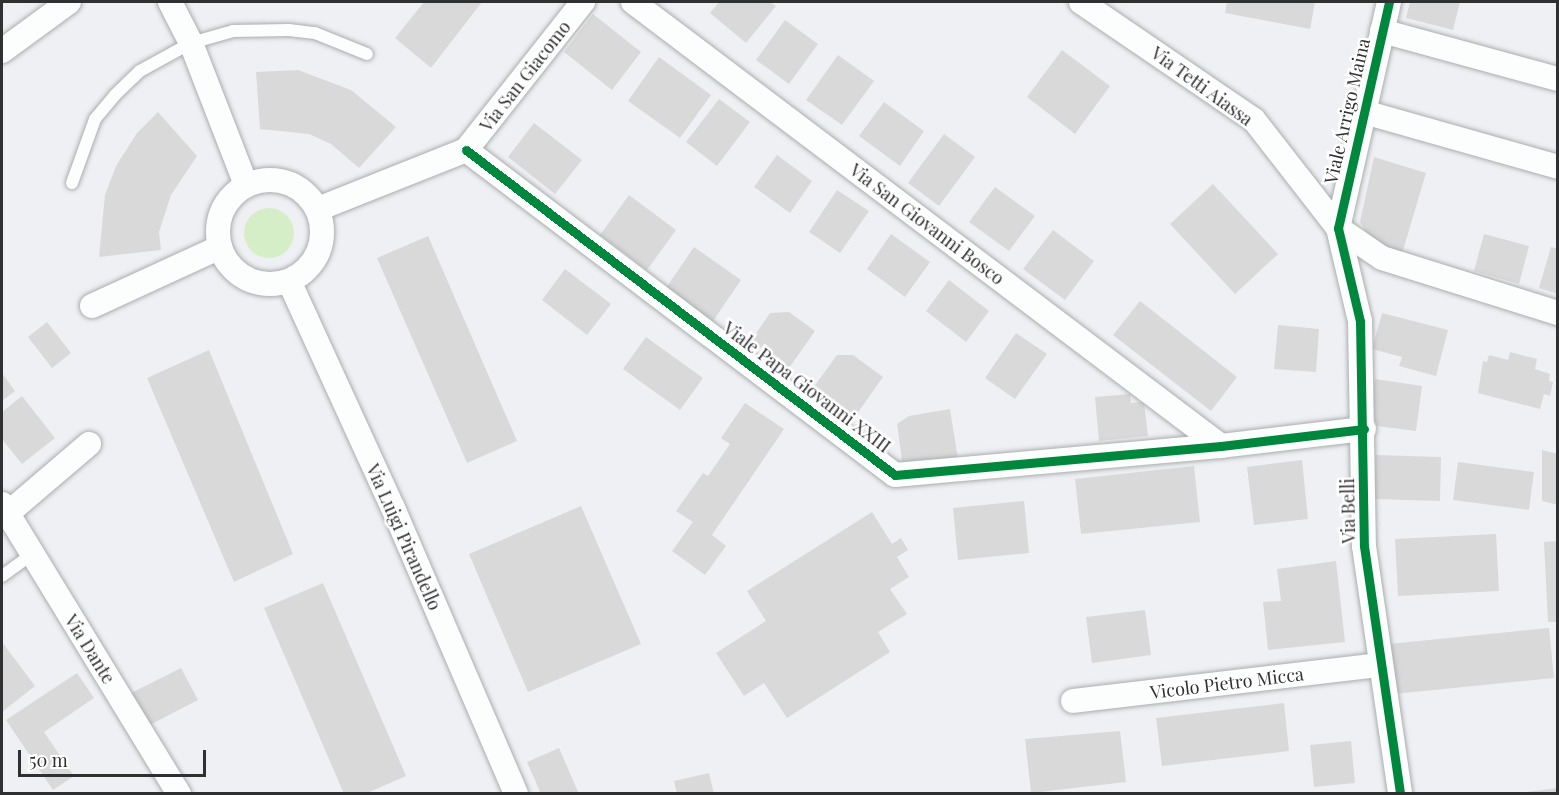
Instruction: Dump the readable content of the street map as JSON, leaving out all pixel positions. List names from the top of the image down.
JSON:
{
  "streets": {
    "street": [
      "Via San Giacomo",
      "Via Tetti Aiassa",
      "Viale Arrigo Maina",
      "Via San Giovanni Bosco",
      "Viale Papa Giovanni XXIII",
      "Via Belli",
      "Via Luigi Pirandello",
      "Via Dante",
      "Vicolo Pietro Micca"
    ]
  },
  "crossings": [
    ["Via San Giacomo", "Viale Papa Giovanni XXIII"],
    ["Via Tetti Aiassa", "Viale Arrigo Maina"],
    ["Via Tetti Aiassa", "Via Belli"],
    ["Viale Arrigo Maina", "Via Belli"],
    ["Via San Giovanni Bosco", "Viale Papa Giovanni XXIII"],
    ["Viale Papa Giovanni XXIII", "Via Belli"],
    ["Via Belli", "Vicolo Pietro Micca"]
  ],
  "scale_bar": "50 m"
}
